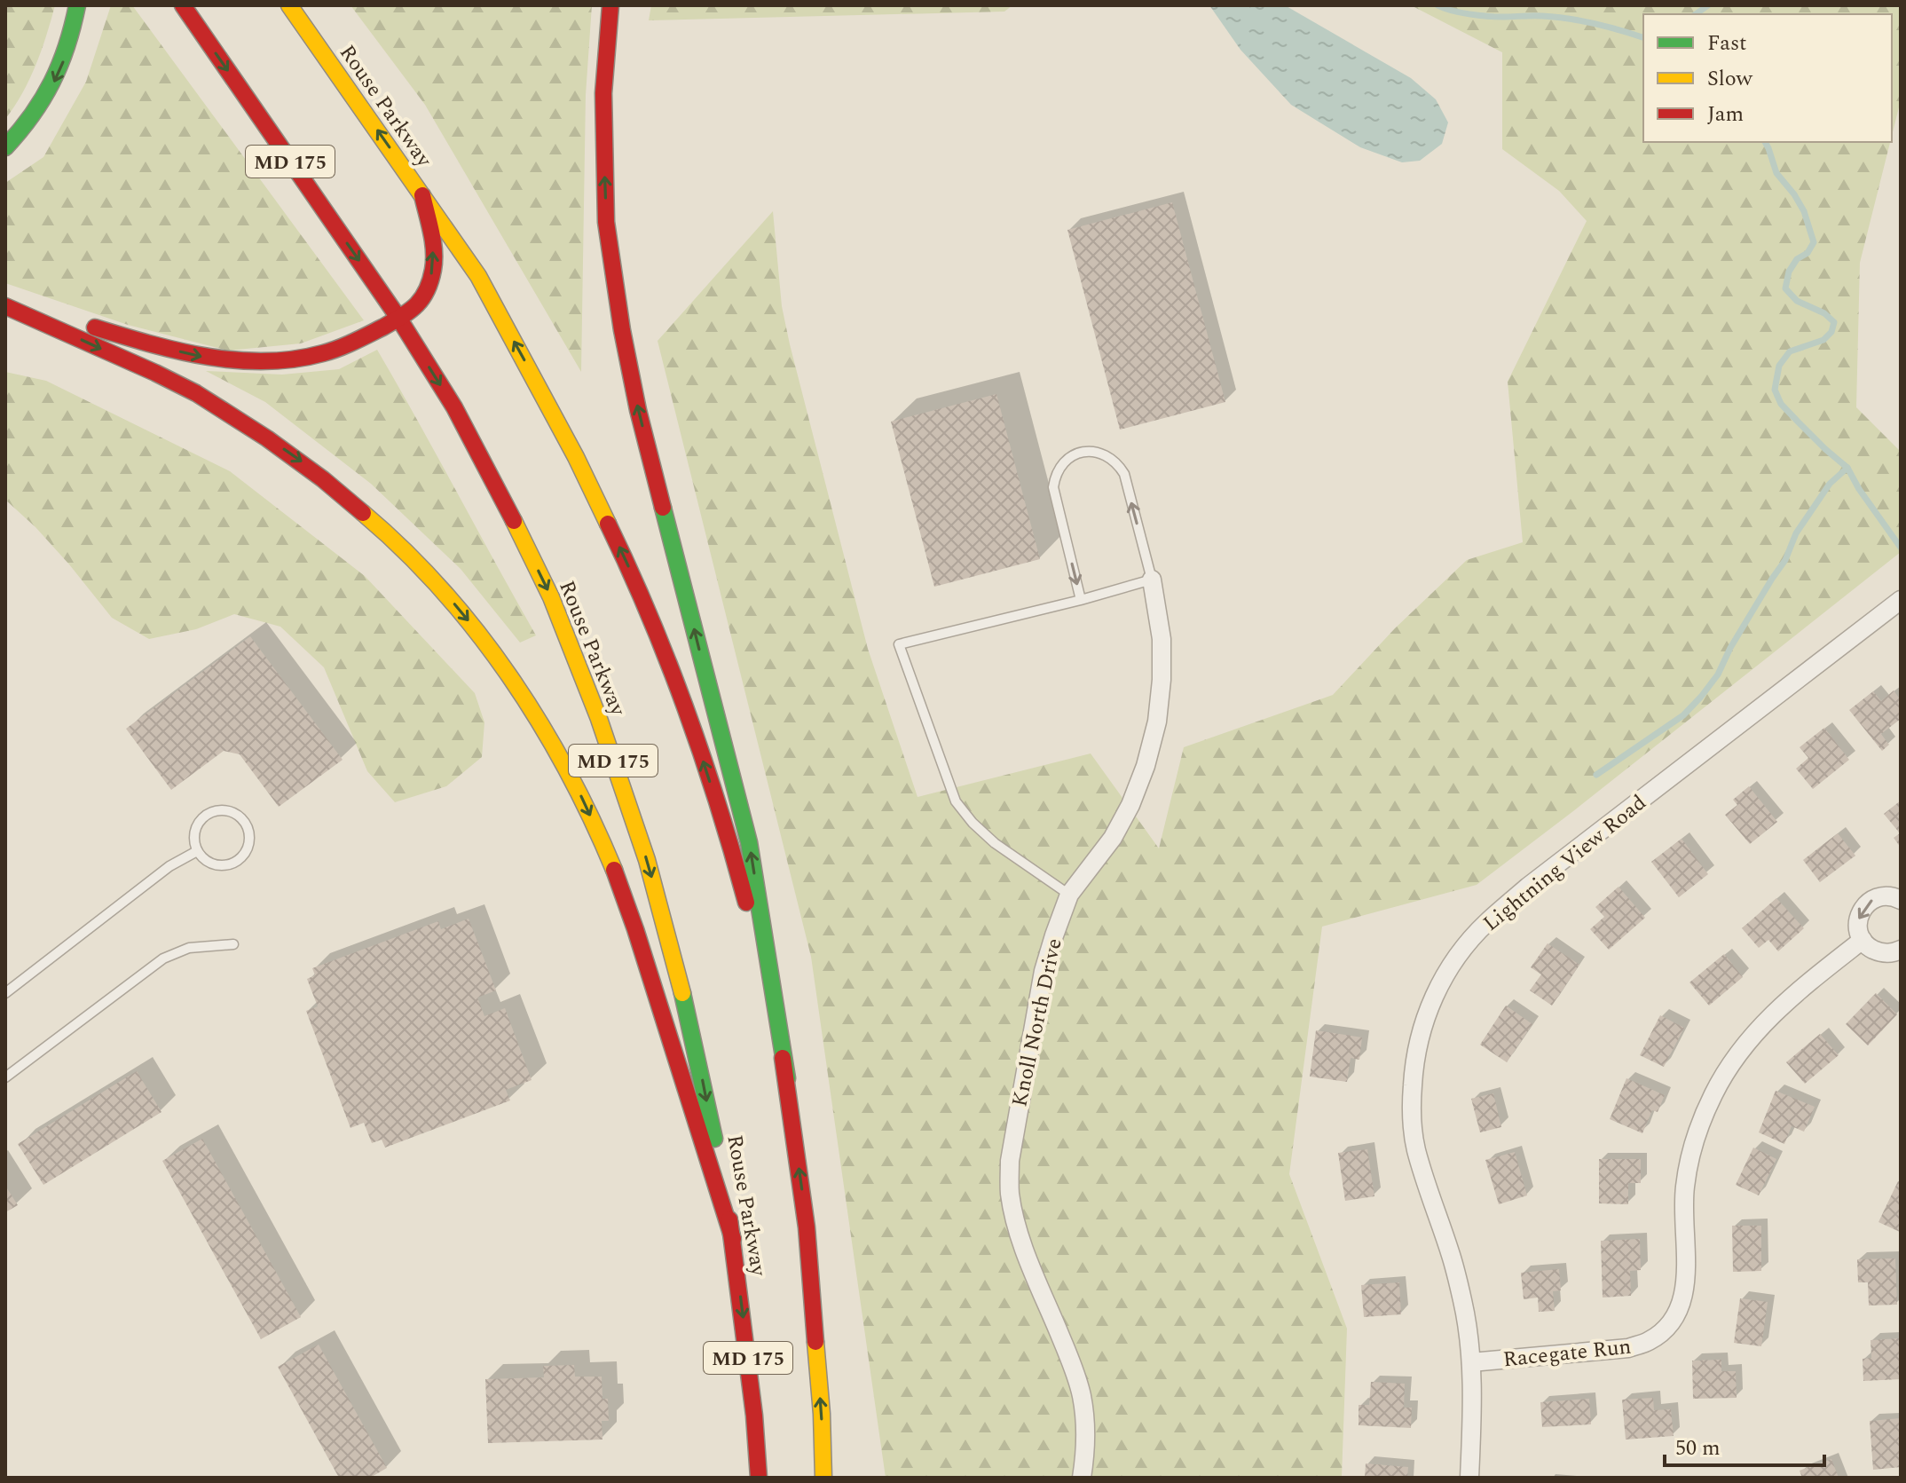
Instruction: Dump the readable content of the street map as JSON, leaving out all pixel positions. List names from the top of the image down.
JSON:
{
  "streets": {
    "main road": ["Rouse Parkway", "MD 175"],
    "street": ["Lightning View Road", "Knoll North Drive", "Racegate Run"]
  },
  "crossings": [
    ["Lightning View Road", "Racegate Run"]
  ],
  "legend": ["Fast", "Slow", "Jam"],
  "scale_bar": "50 m"
}
